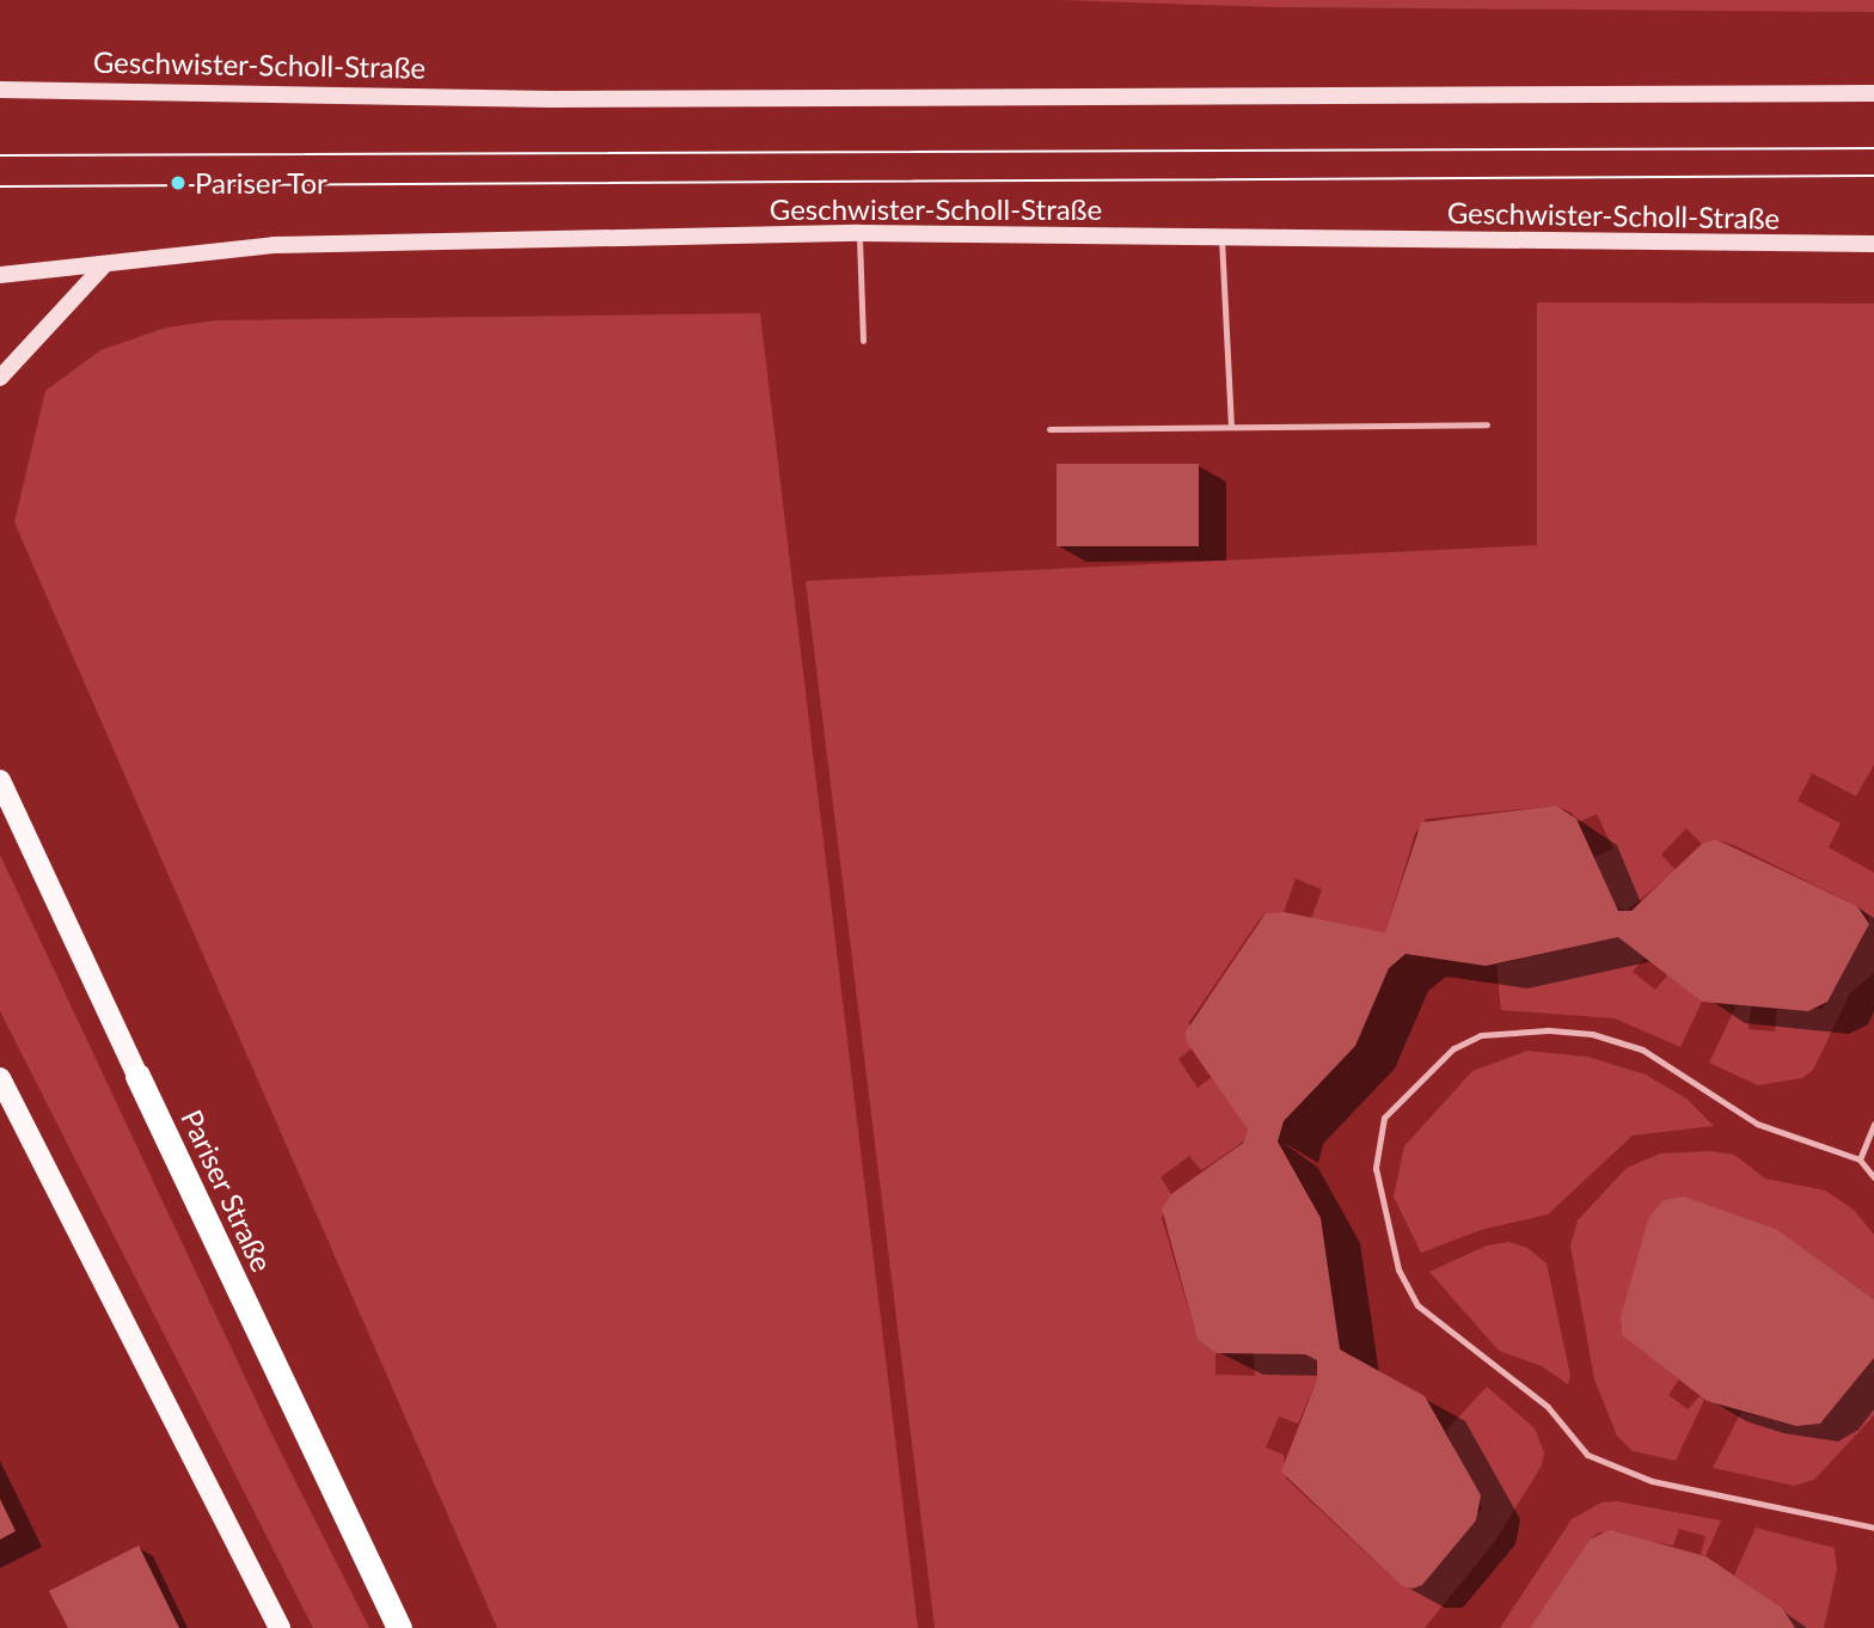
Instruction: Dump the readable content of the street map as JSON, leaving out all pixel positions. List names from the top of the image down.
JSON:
{
  "streets": {
    "highway": ["Pariser Straße"],
    "main road": ["Geschwister-Scholl-Straße"]
  },
  "places": ["Pariser Tor"]
}
